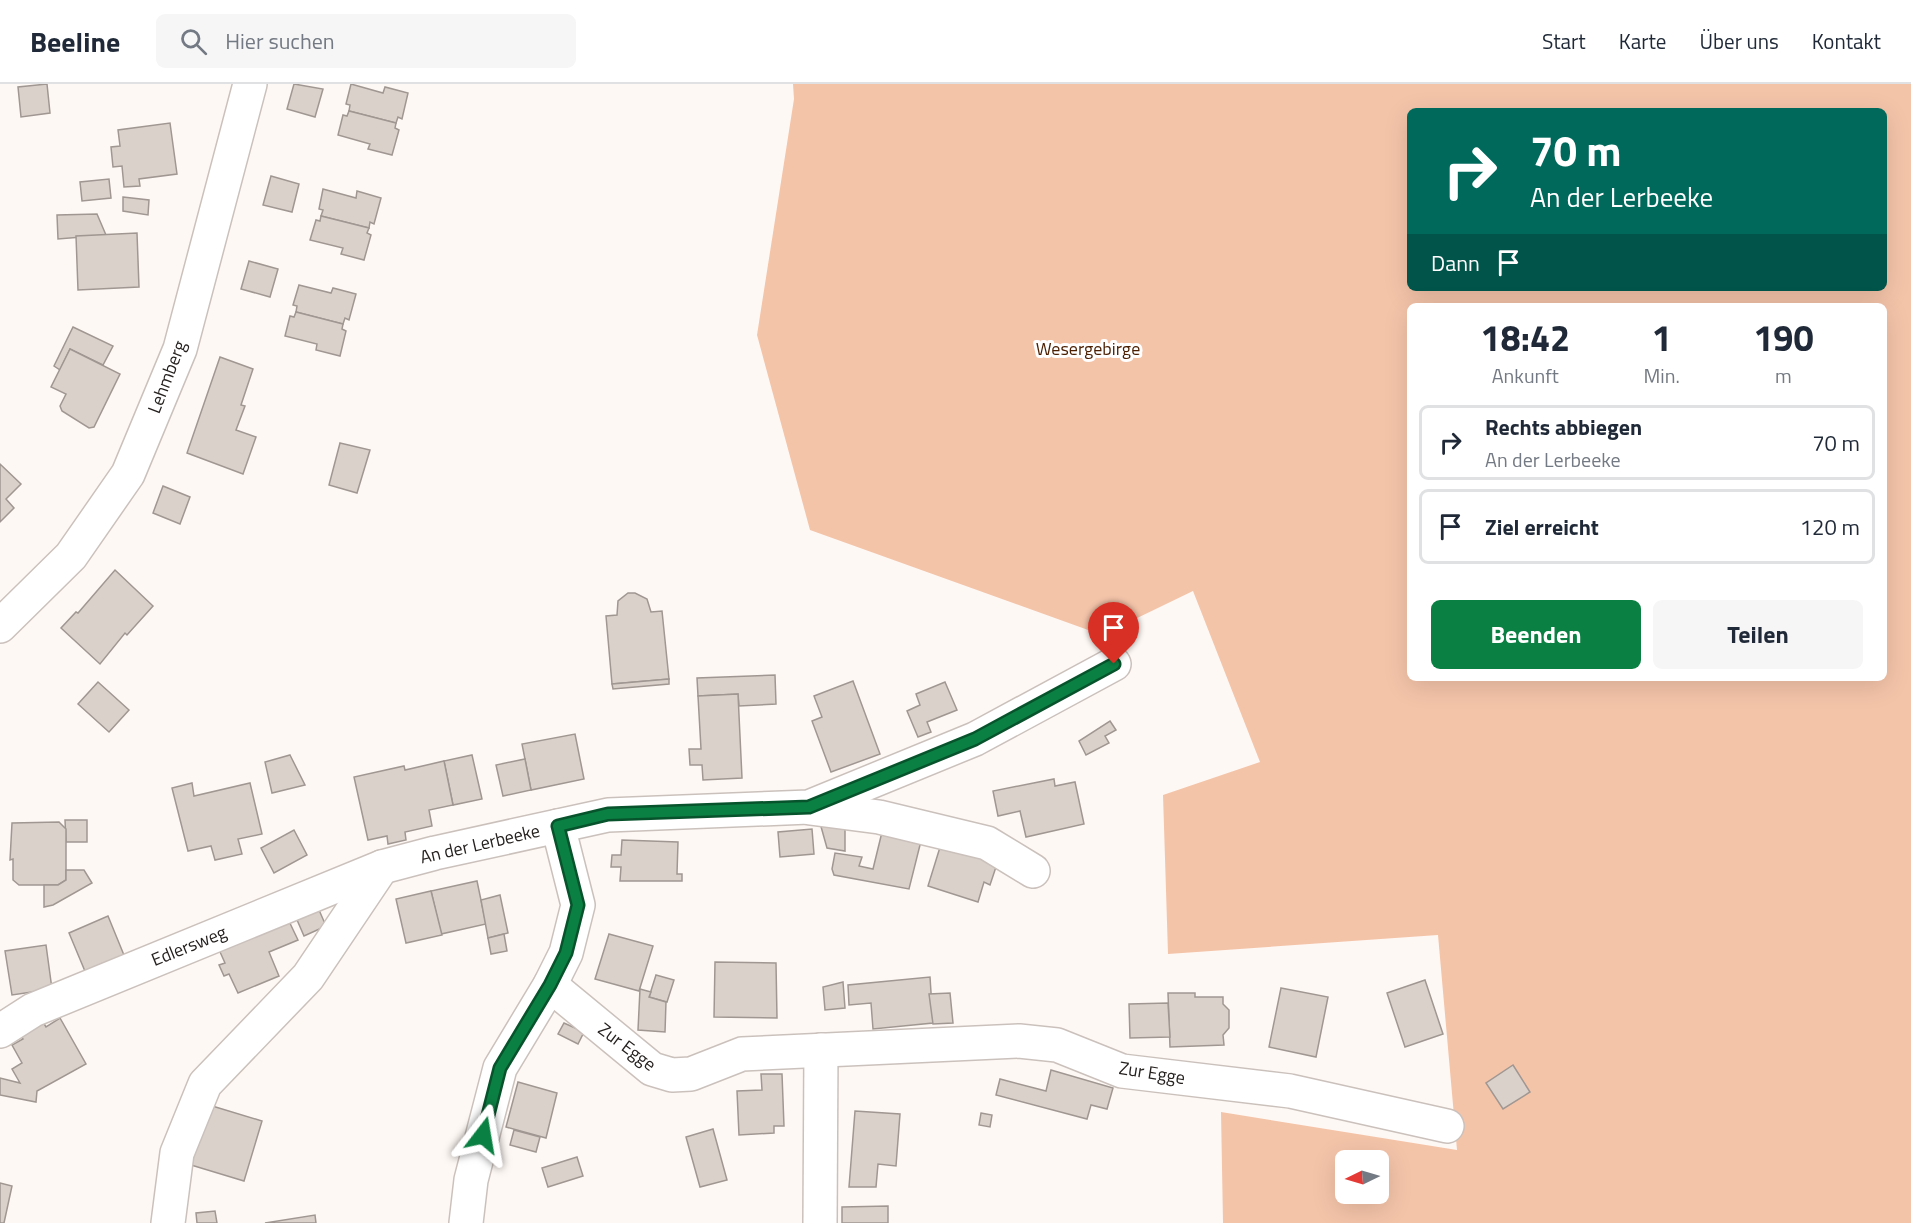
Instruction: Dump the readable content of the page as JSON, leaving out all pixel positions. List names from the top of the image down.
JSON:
{
  "streets": {
    "street": [
      "Lehmberg",
      "An der Lerbeeke",
      "Edlersweg",
      "Zur Egge"
    ]
  },
  "crossings": [
    ["An der Lerbeeke", "Edlersweg"]
  ],
  "parks": ["Wesergebirge"],
  "north": "left",
  "page": {
    "header": "Beeline",
    "search": "Hier suchen",
    "nav": [
      "Start",
      "Karte",
      "Über uns",
      "Kontakt"
    ],
    "turn": ["70 m", "An der Lerbeeke"],
    "then": "Dann",
    "eta": [
      "18:42",
      "Ankunft",
      "1",
      "Min.",
      "190",
      "m"
    ],
    "list": [
      {
        "name": "Rechts abbiegen",
        "note": "An der Lerbeeke",
        "value": "70 m"
      },
      {
        "name": "Ziel erreicht",
        "value": "120 m"
      }
    ],
    "buttons": ["Beenden", "Teilen"]
  }
}
